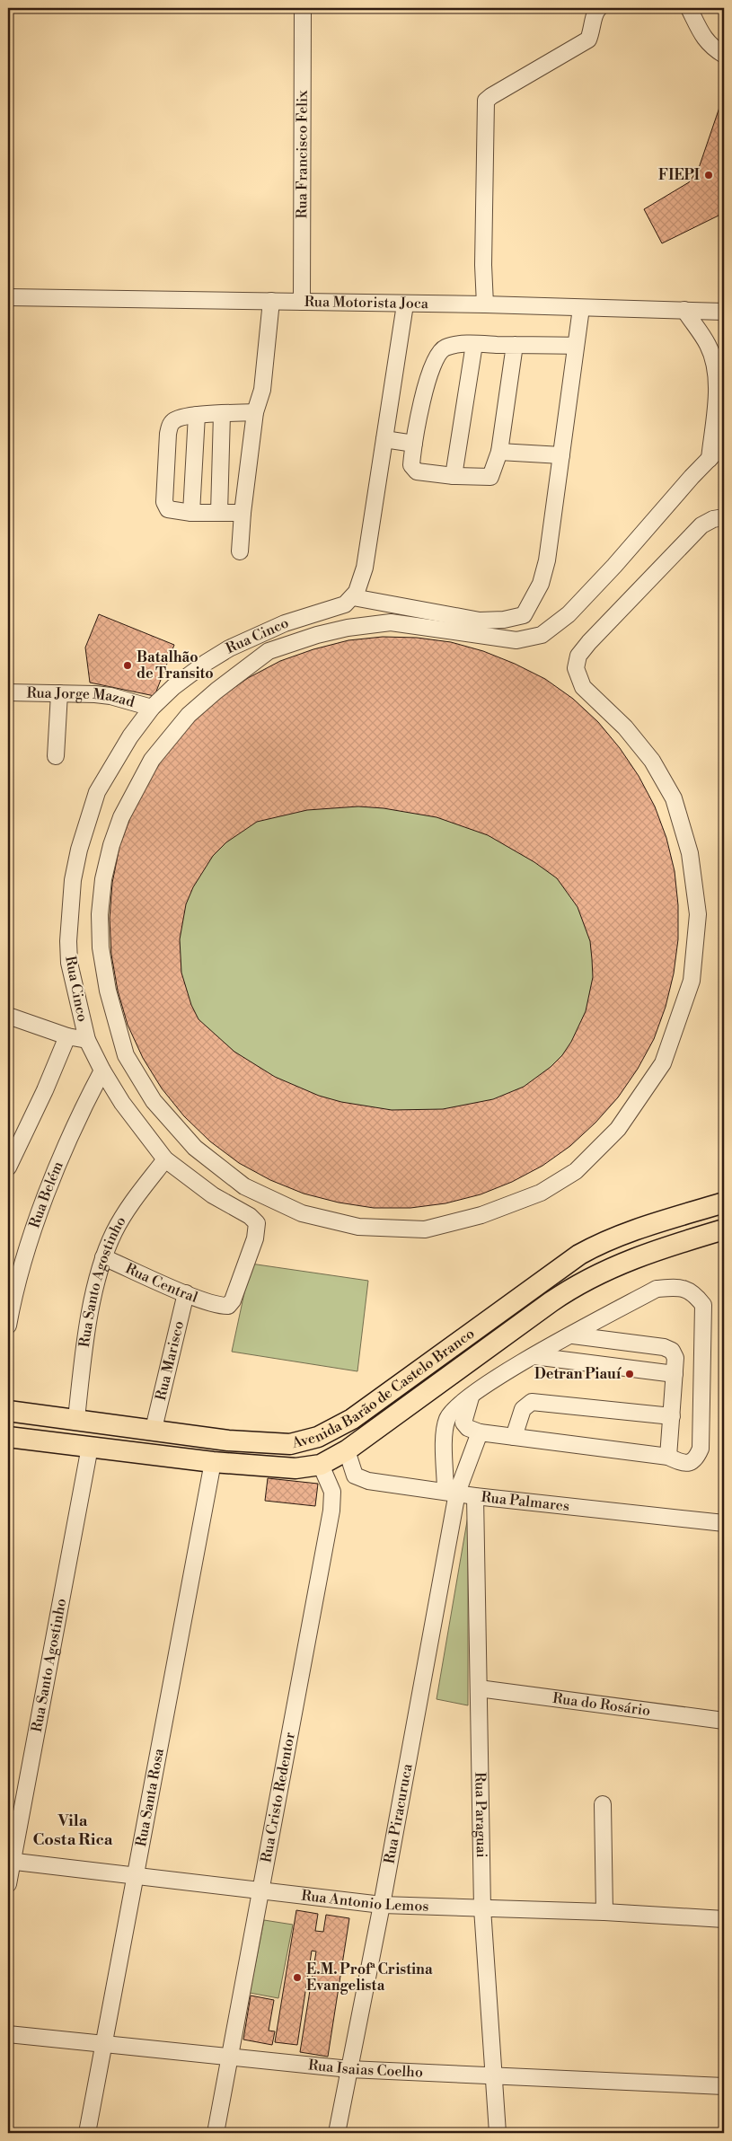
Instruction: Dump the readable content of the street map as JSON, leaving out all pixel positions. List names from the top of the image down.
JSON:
{
  "streets": {
    "main road": ["Avenida Barão de Castelo Branco"],
    "street": [
      "Rua Francisco Felix",
      "Rua Motorista Joca",
      "Rua Cinco",
      "Rua Jorge Mazad",
      "Rua Belém",
      "Rua Central",
      "Rua Santo Agostinho",
      "Rua Marisco",
      "Rua Palmares",
      "Rua do Rosário",
      "Rua Santa Rosa",
      "Rua Cristo Redentor",
      "Rua Piracuruca",
      "Rua Paraguai",
      "Rua Antonio Lemos",
      "Rua Isaias Coelho"
    ]
  },
  "crossings": [
    ["Rua Francisco Felix", "Rua Motorista Joca"],
    ["Rua Cinco", "Rua Jorge Mazad"],
    ["Rua Central", "Rua Santo Agostinho"],
    ["Rua Central", "Rua Marisco"],
    ["Rua Santo Agostinho", "Avenida Barão de Castelo Branco"],
    ["Rua Santo Agostinho", "Rua Antonio Lemos"],
    ["Rua Marisco", "Avenida Barão de Castelo Branco"],
    ["Avenida Barão de Castelo Branco", "Rua Palmares"],
    ["Avenida Barão de Castelo Branco", "Rua Santa Rosa"],
    ["Avenida Barão de Castelo Branco", "Rua Cristo Redentor"],
    ["Rua Palmares", "Rua Piracuruca"],
    ["Rua Palmares", "Rua Paraguai"],
    ["Rua do Rosário", "Rua Paraguai"],
    ["Rua Santa Rosa", "Rua Antonio Lemos"],
    ["Rua Santa Rosa", "Rua Isaias Coelho"],
    ["Rua Cristo Redentor", "Rua Antonio Lemos"],
    ["Rua Cristo Redentor", "Rua Isaias Coelho"],
    ["Rua Piracuruca", "Rua Antonio Lemos"],
    ["Rua Piracuruca", "Rua Isaias Coelho"],
    ["Rua Paraguai", "Rua Antonio Lemos"],
    ["Rua Paraguai", "Rua Isaias Coelho"]
  ],
  "districts": ["Vila Costa Rica"],
  "places": [
    "FIEPI",
    "Batalhão de Transito",
    "Detran Piauí",
    "E.M. Profª Cristina Evangelista"
  ]
}
